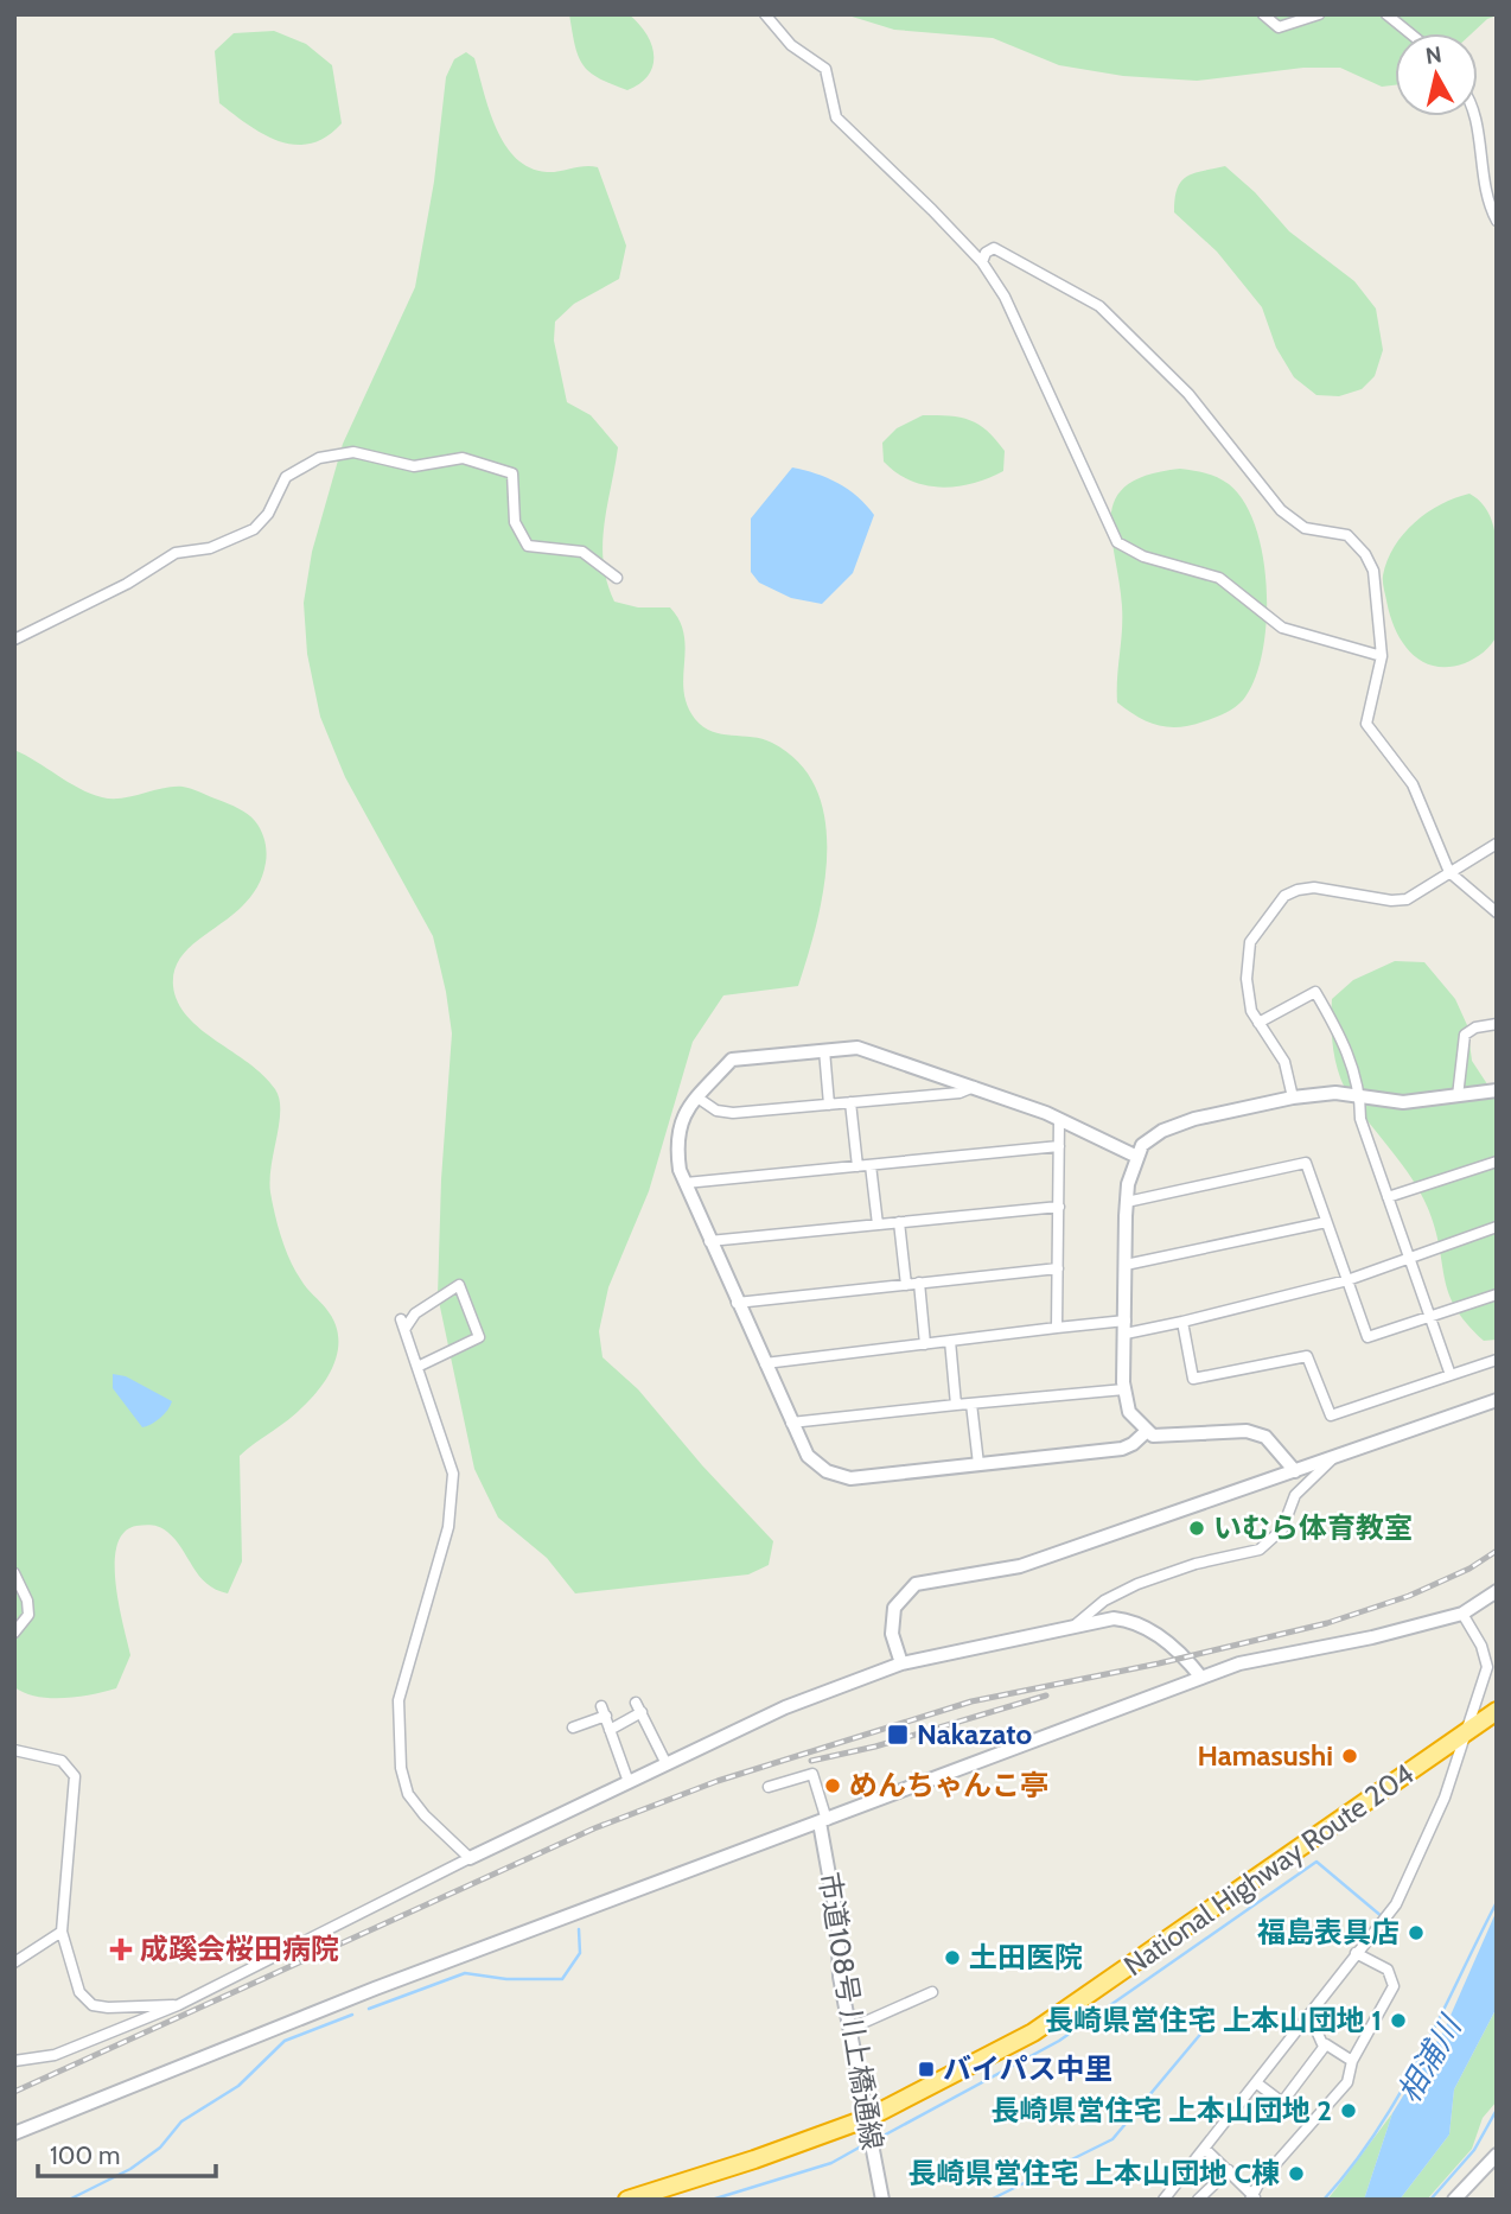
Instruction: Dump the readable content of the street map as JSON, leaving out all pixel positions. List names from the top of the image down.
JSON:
{
  "streets": {
    "highway": ["National Highway Route 204"],
    "street": ["市道108号 川上橋通線"]
  },
  "crossings": [
    ["National Highway Route 204", "市道108号 川上橋通線"]
  ],
  "water": ["相浦川"],
  "places": {
    "other": [
      "いむら体育教室",
      "Hamasushi",
      "めんちゃんこ亭",
      "福島表具店",
      "土田医院",
      "長崎県営住宅 上本山団地 1",
      "長崎県営住宅 上本山団地 2",
      "長崎県営住宅 上本山団地 C棟"
    ],
    "transit": ["Nakazato", "バイパス中里"],
    "health": ["成蹊会桜田病院"]
  },
  "scale_bar": "100 m",
  "north": "top"
}
